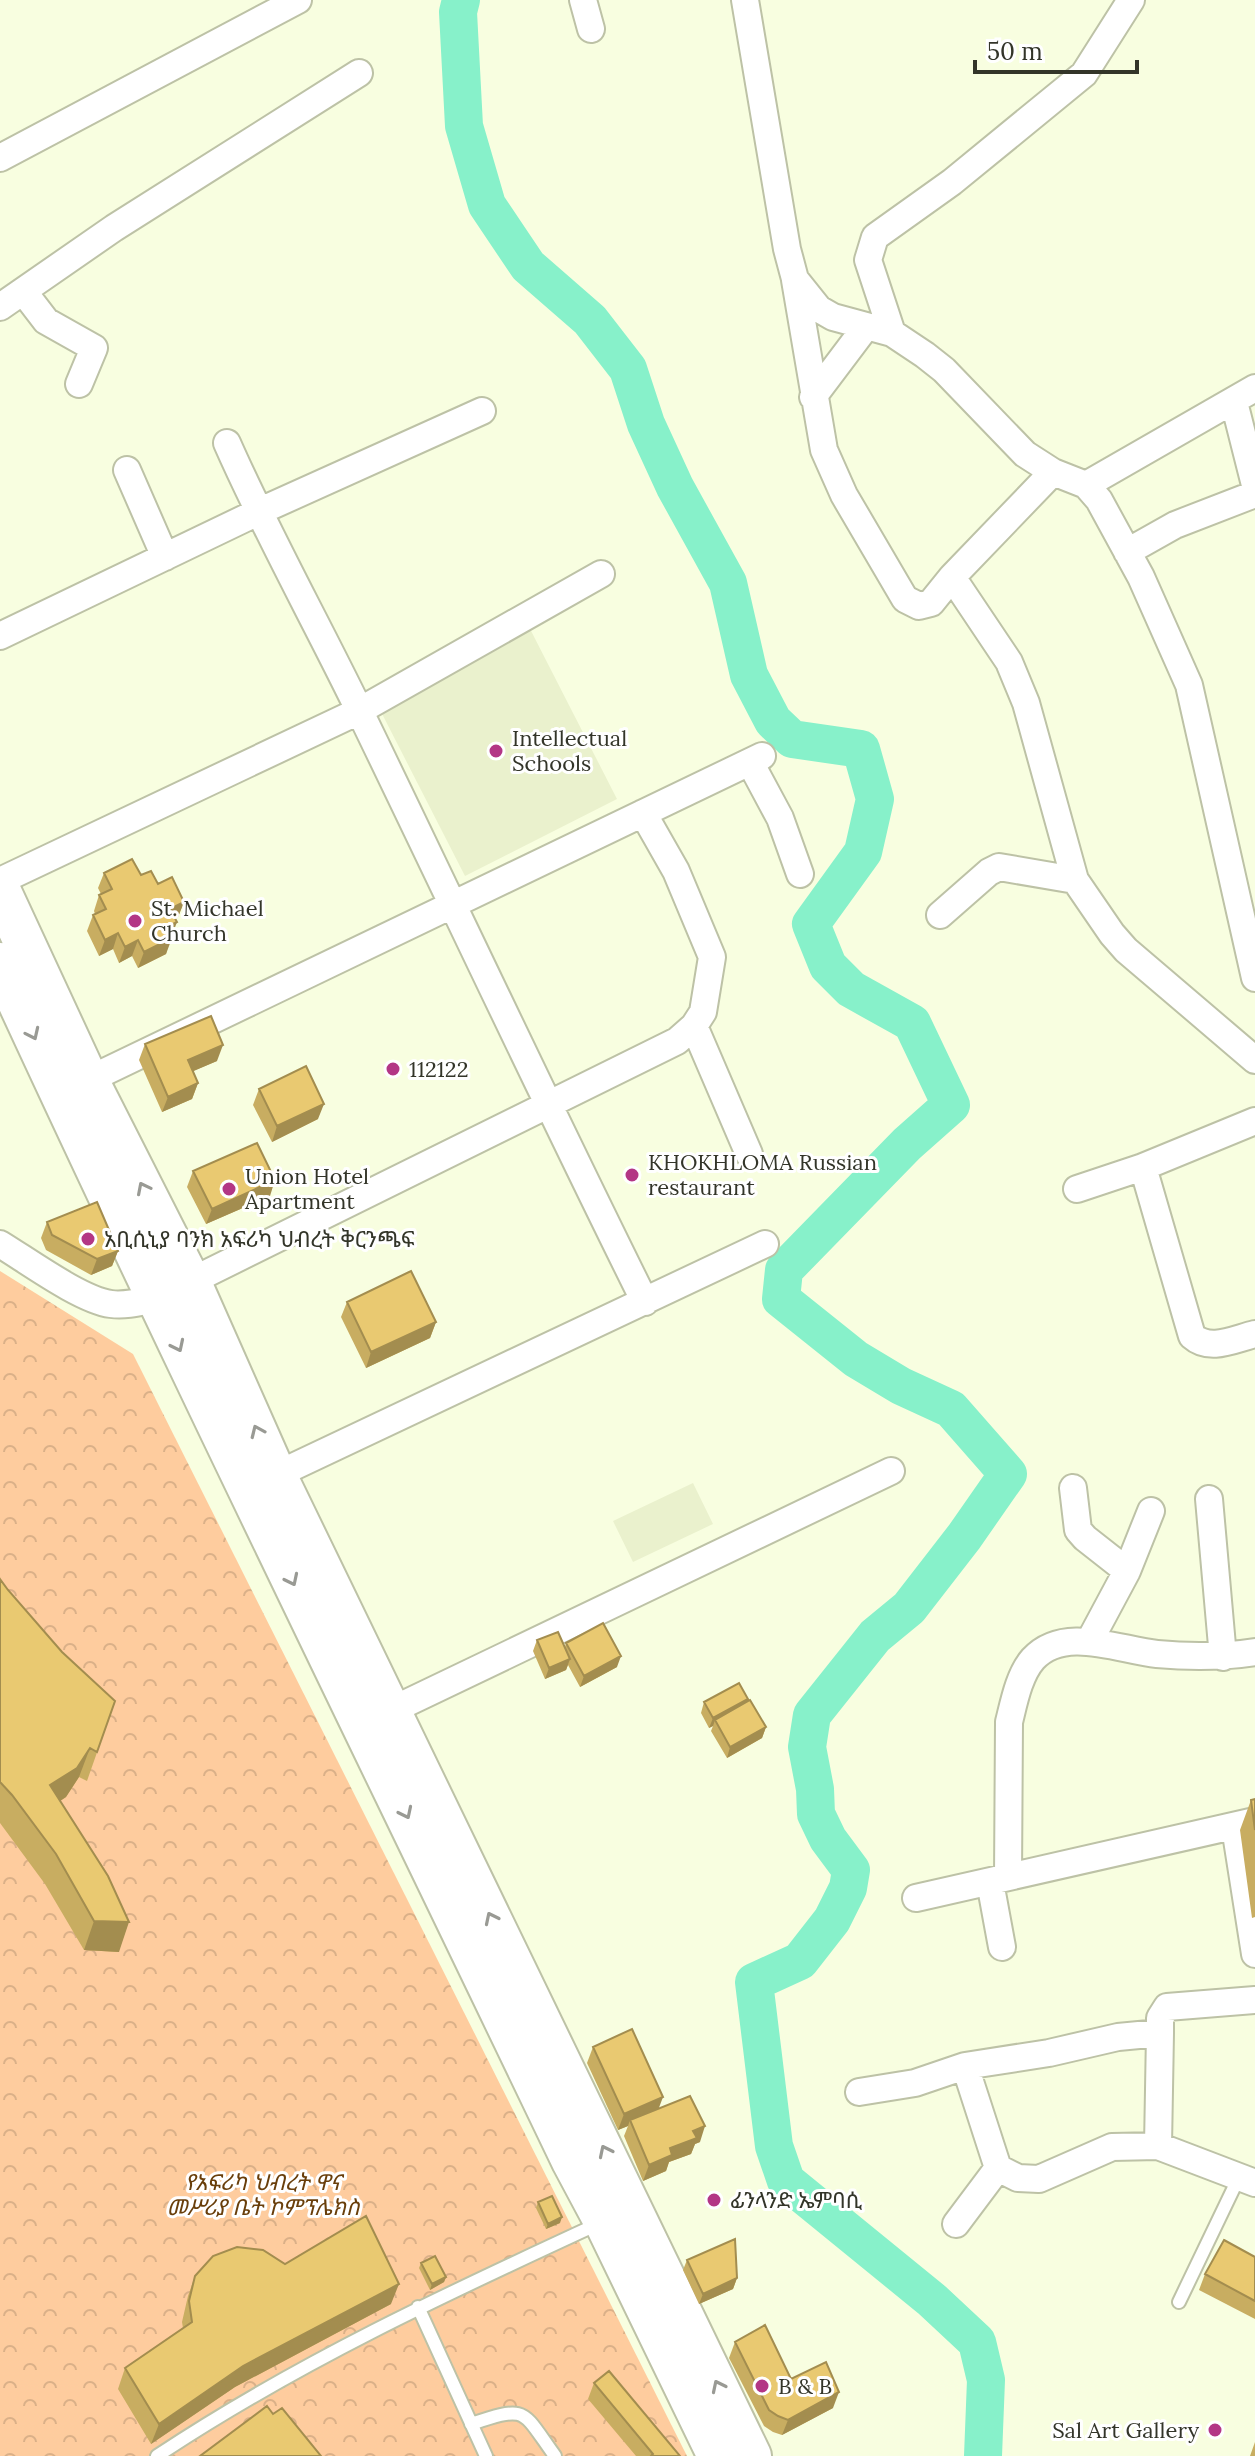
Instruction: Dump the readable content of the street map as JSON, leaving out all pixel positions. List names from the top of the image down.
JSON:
{
  "parks": ["የአፍሪካ ህብረት ዋና መሥሪያ ቤት ኮምፕሌክስ"],
  "places": [
    "Intellectual Schools",
    "St. Michael Church",
    "112122",
    "KHOKHLOMA Russian restaurant",
    "Union Hotel Apartment",
    "አቢሲኒያ ባንክ አፍሪካ ህብረት ቅርንጫፍ",
    "ፊንላንድ ኤምባሲ",
    "B & B",
    "Sal Art Gallery"
  ],
  "scale_bar": "50 m"
}
